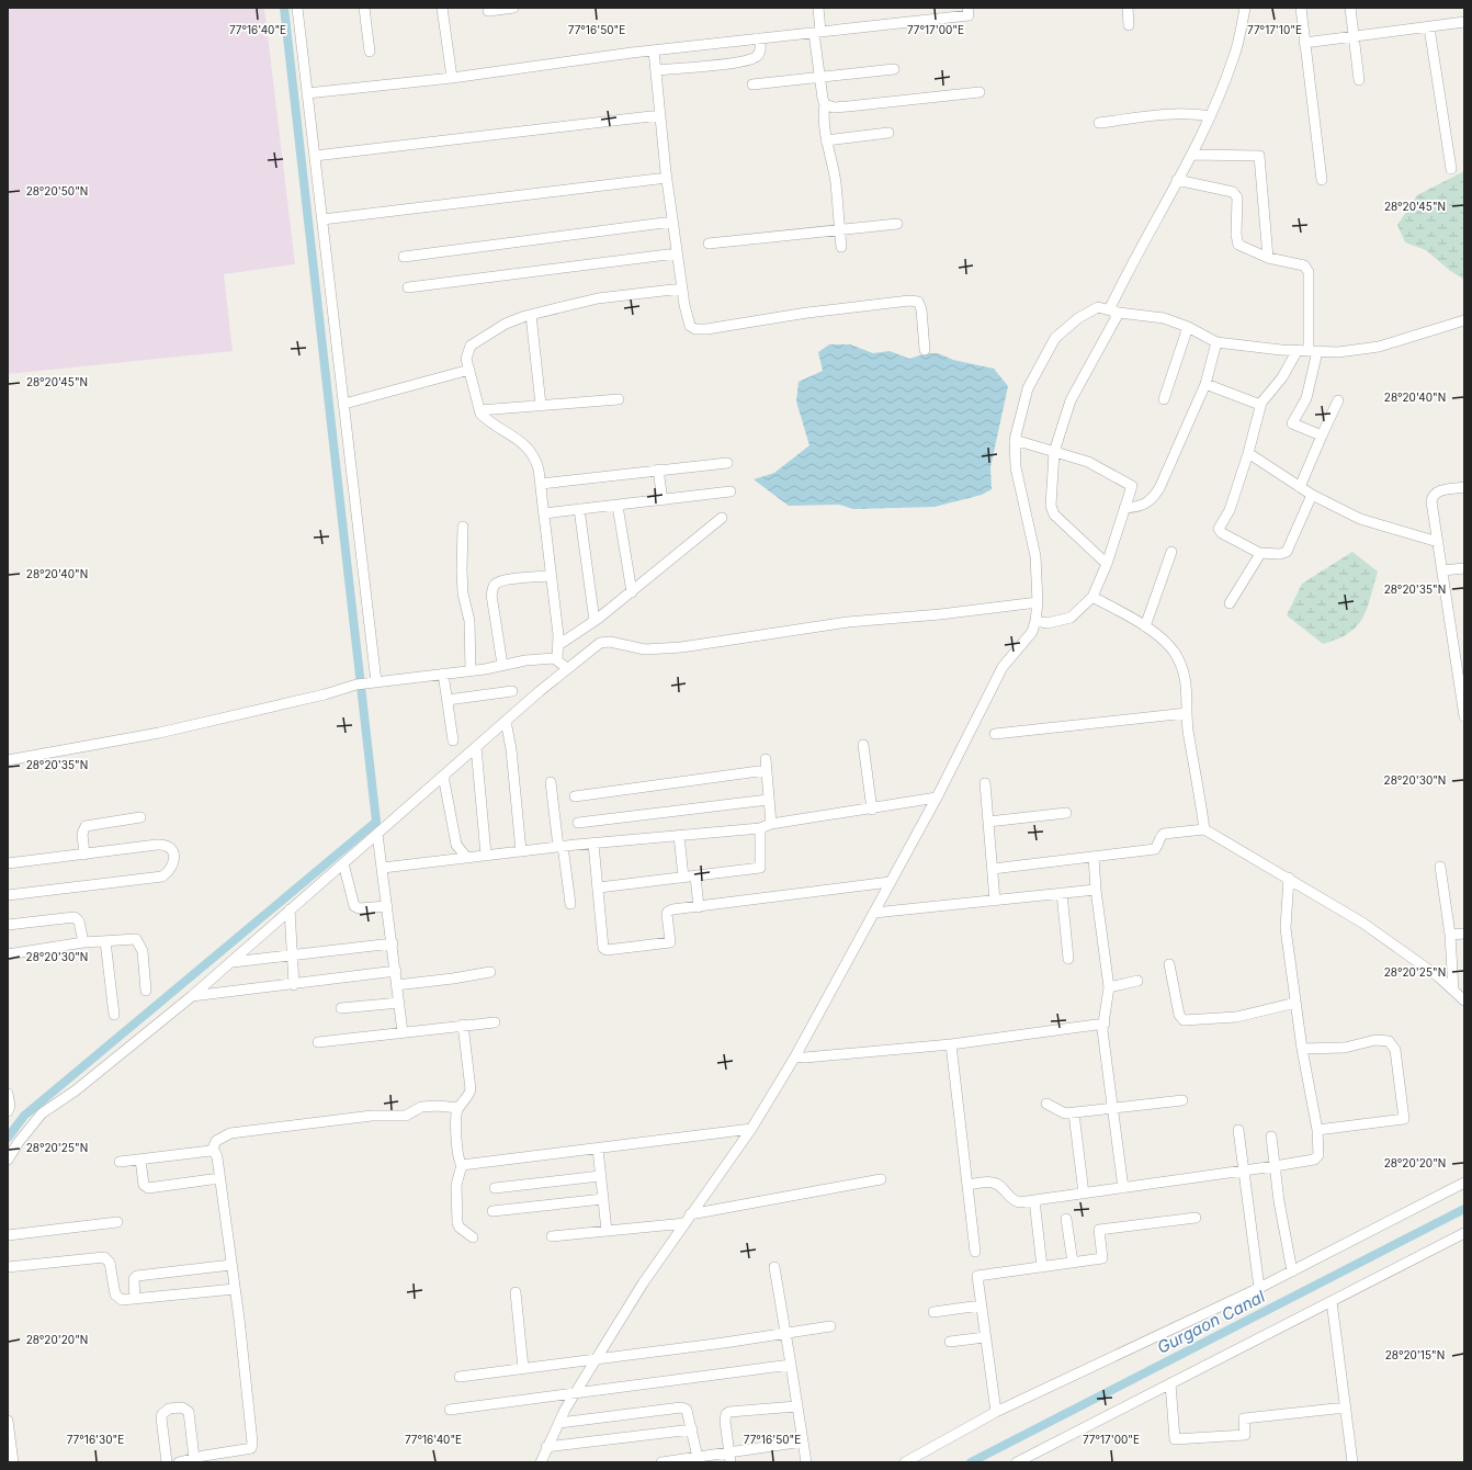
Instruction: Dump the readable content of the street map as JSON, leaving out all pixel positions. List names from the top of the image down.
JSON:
{
  "water": ["Gurgaon Canal"],
  "coordinates": [
    "77°16'40\"E",
    "77°16'50\"E",
    "77°17'00\"E",
    "77°17'10\"E",
    "28°20'50\"N",
    "28°20'45\"N",
    "28°20'40\"N",
    "28°20'35\"N",
    "28°20'30\"N",
    "28°20'25\"N",
    "28°20'20\"N",
    "28°20'15\"N",
    "77°16'30\"E"
  ]
}
